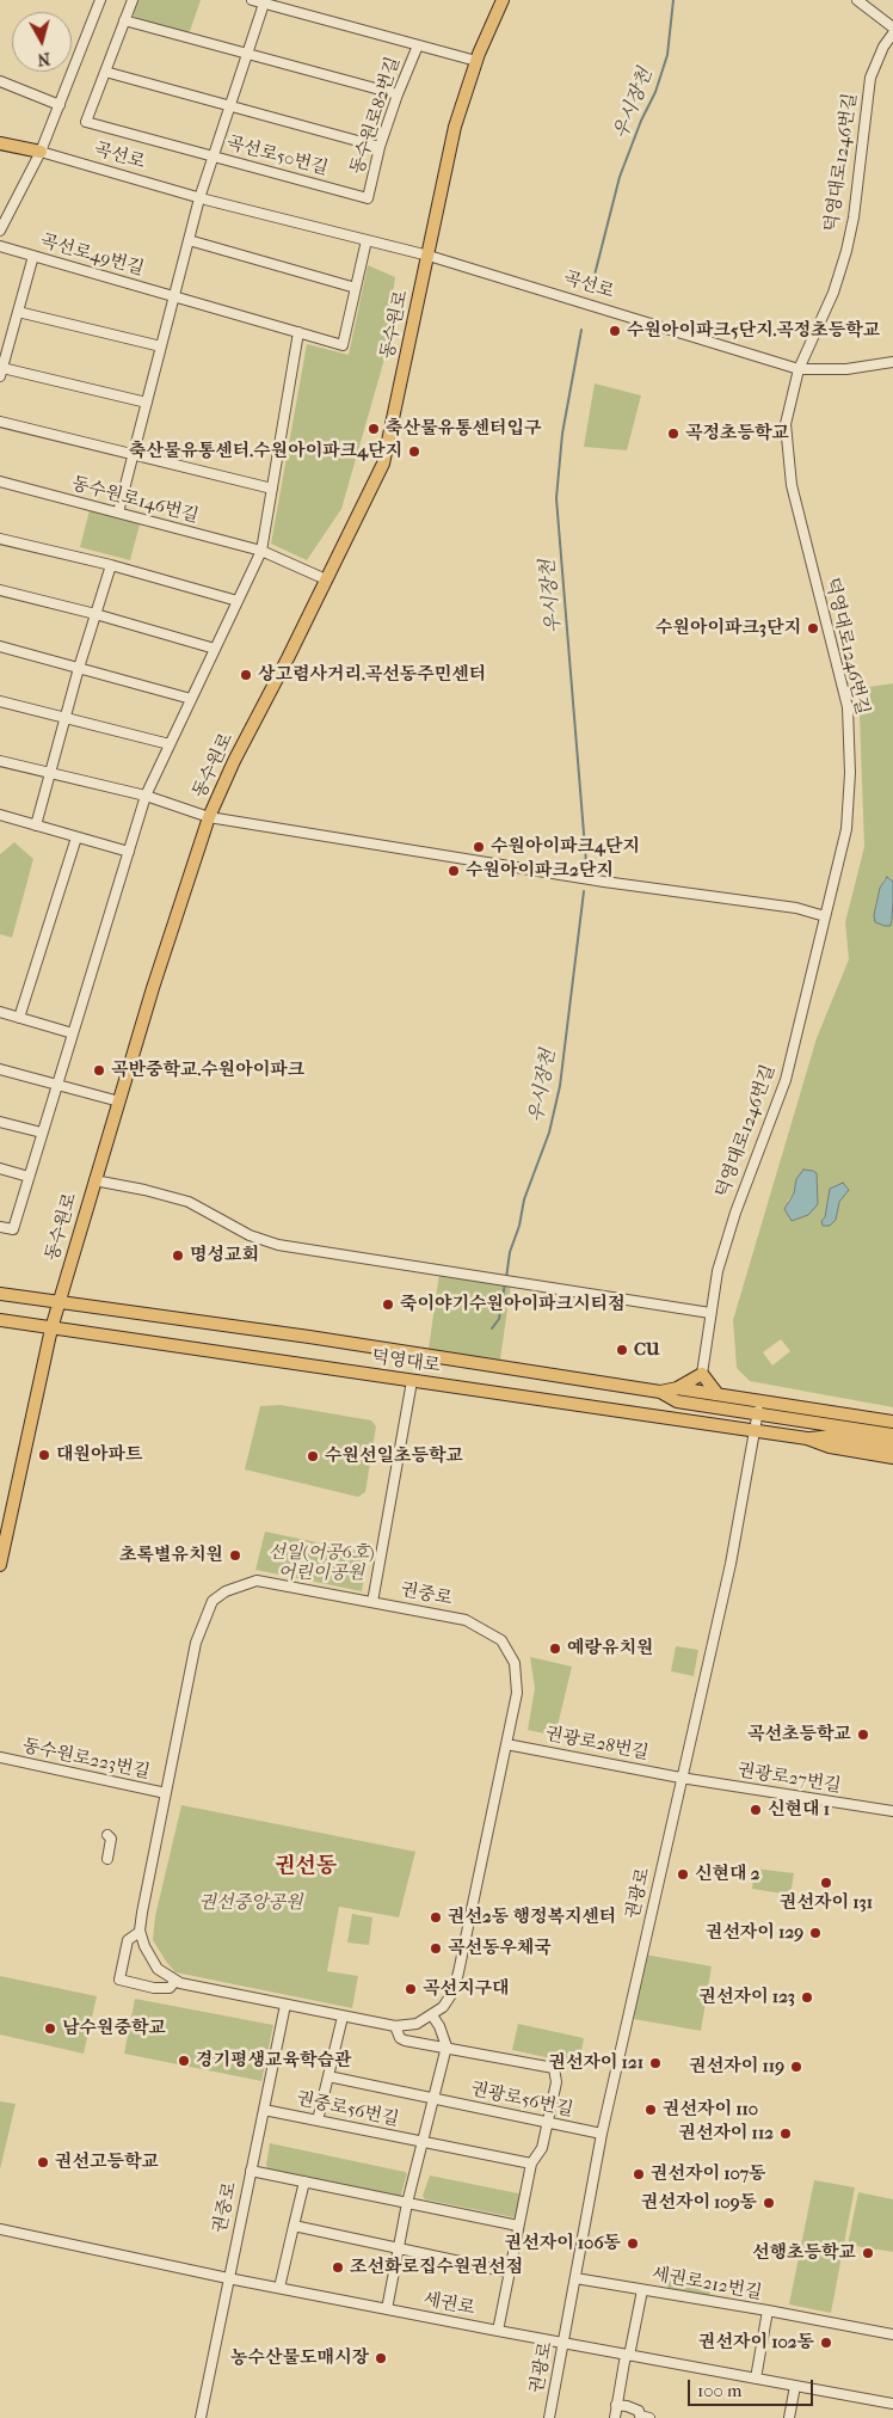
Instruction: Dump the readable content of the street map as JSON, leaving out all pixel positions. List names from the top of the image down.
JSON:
{
  "streets": {
    "main road": ["곡선로", "동수원로", "덕영대로"],
    "street": [
      "동수원로82번길",
      "곡선로50번길",
      "덕영대로1246번길",
      "곡선로49번길",
      "동수원로146번길",
      "권중로",
      "권광로28번길",
      "동수원로223번길",
      "권광로27번길",
      "권광로",
      "권광로56번길",
      "권중로56번길",
      "세권로212번길",
      "세권로"
    ]
  },
  "crossings": [
    ["동수원로82번길", "곡선로50번길"],
    ["동수원로82번길", "동수원로"],
    ["곡선로", "곡선로50번길"],
    ["곡선로", "덕영대로1246번길"],
    ["곡선로", "동수원로"],
    ["동수원로", "동수원로146번길"],
    ["동수원로", "덕영대로"],
    ["덕영대로", "권광로"],
    ["권중로", "권광로28번길"],
    ["권중로", "동수원로223번길"],
    ["권중로", "권광로56번길"],
    ["권중로", "권중로56번길"],
    ["권중로", "세권로"],
    ["권광로28번길", "권광로27번길"],
    ["권광로28번길", "권광로"],
    ["권광로27번길", "권광로"],
    ["권광로", "권광로56번길"],
    ["권광로", "세권로212번길"],
    ["권광로", "세권로"],
    ["세권로212번길", "세권로"]
  ],
  "districts": ["권선동"],
  "water": ["우시장천"],
  "parks": ["선일(어공6호) 어린이공원", "권선중앙공원"],
  "places": [
    "수원아이파크5단지.곡정초등학교",
    "축산물유통센터입구",
    "곡정초등학교",
    "축산물유통센터.수원아이파크4단지",
    "수원아이파크3단지",
    "상고렴사거리.곡선동주민센터",
    "수원아이파크4단지",
    "수원아이파크2단지",
    "곡반중학교.수원아이파크",
    "명성교회",
    "죽이야기수원아이파크시티점",
    "CU",
    "대원아파트",
    "수원선일초등학교",
    "초록별유치원",
    "예랑유치원",
    "곡선초등학교",
    "신현대 1",
    "신현대 2",
    "권선자이 131",
    "권선2동 행정복지센터",
    "권선자이 129",
    "곡선동우체국",
    "곡선지구대",
    "권선자이 123",
    "남수원중학교",
    "경기평생교육학습관",
    "권선자이 121",
    "권선자이 119",
    "권선자이 110",
    "권선자이 112",
    "권선고등학교",
    "권선자이 107동",
    "권선자이 109동",
    "권선자이 106동",
    "선행초등학교",
    "조선화로집수원권선점",
    "권선자이 102동",
    "농수산물도매시장"
  ],
  "scale_bar": "100 m",
  "north": "bottom"
}
